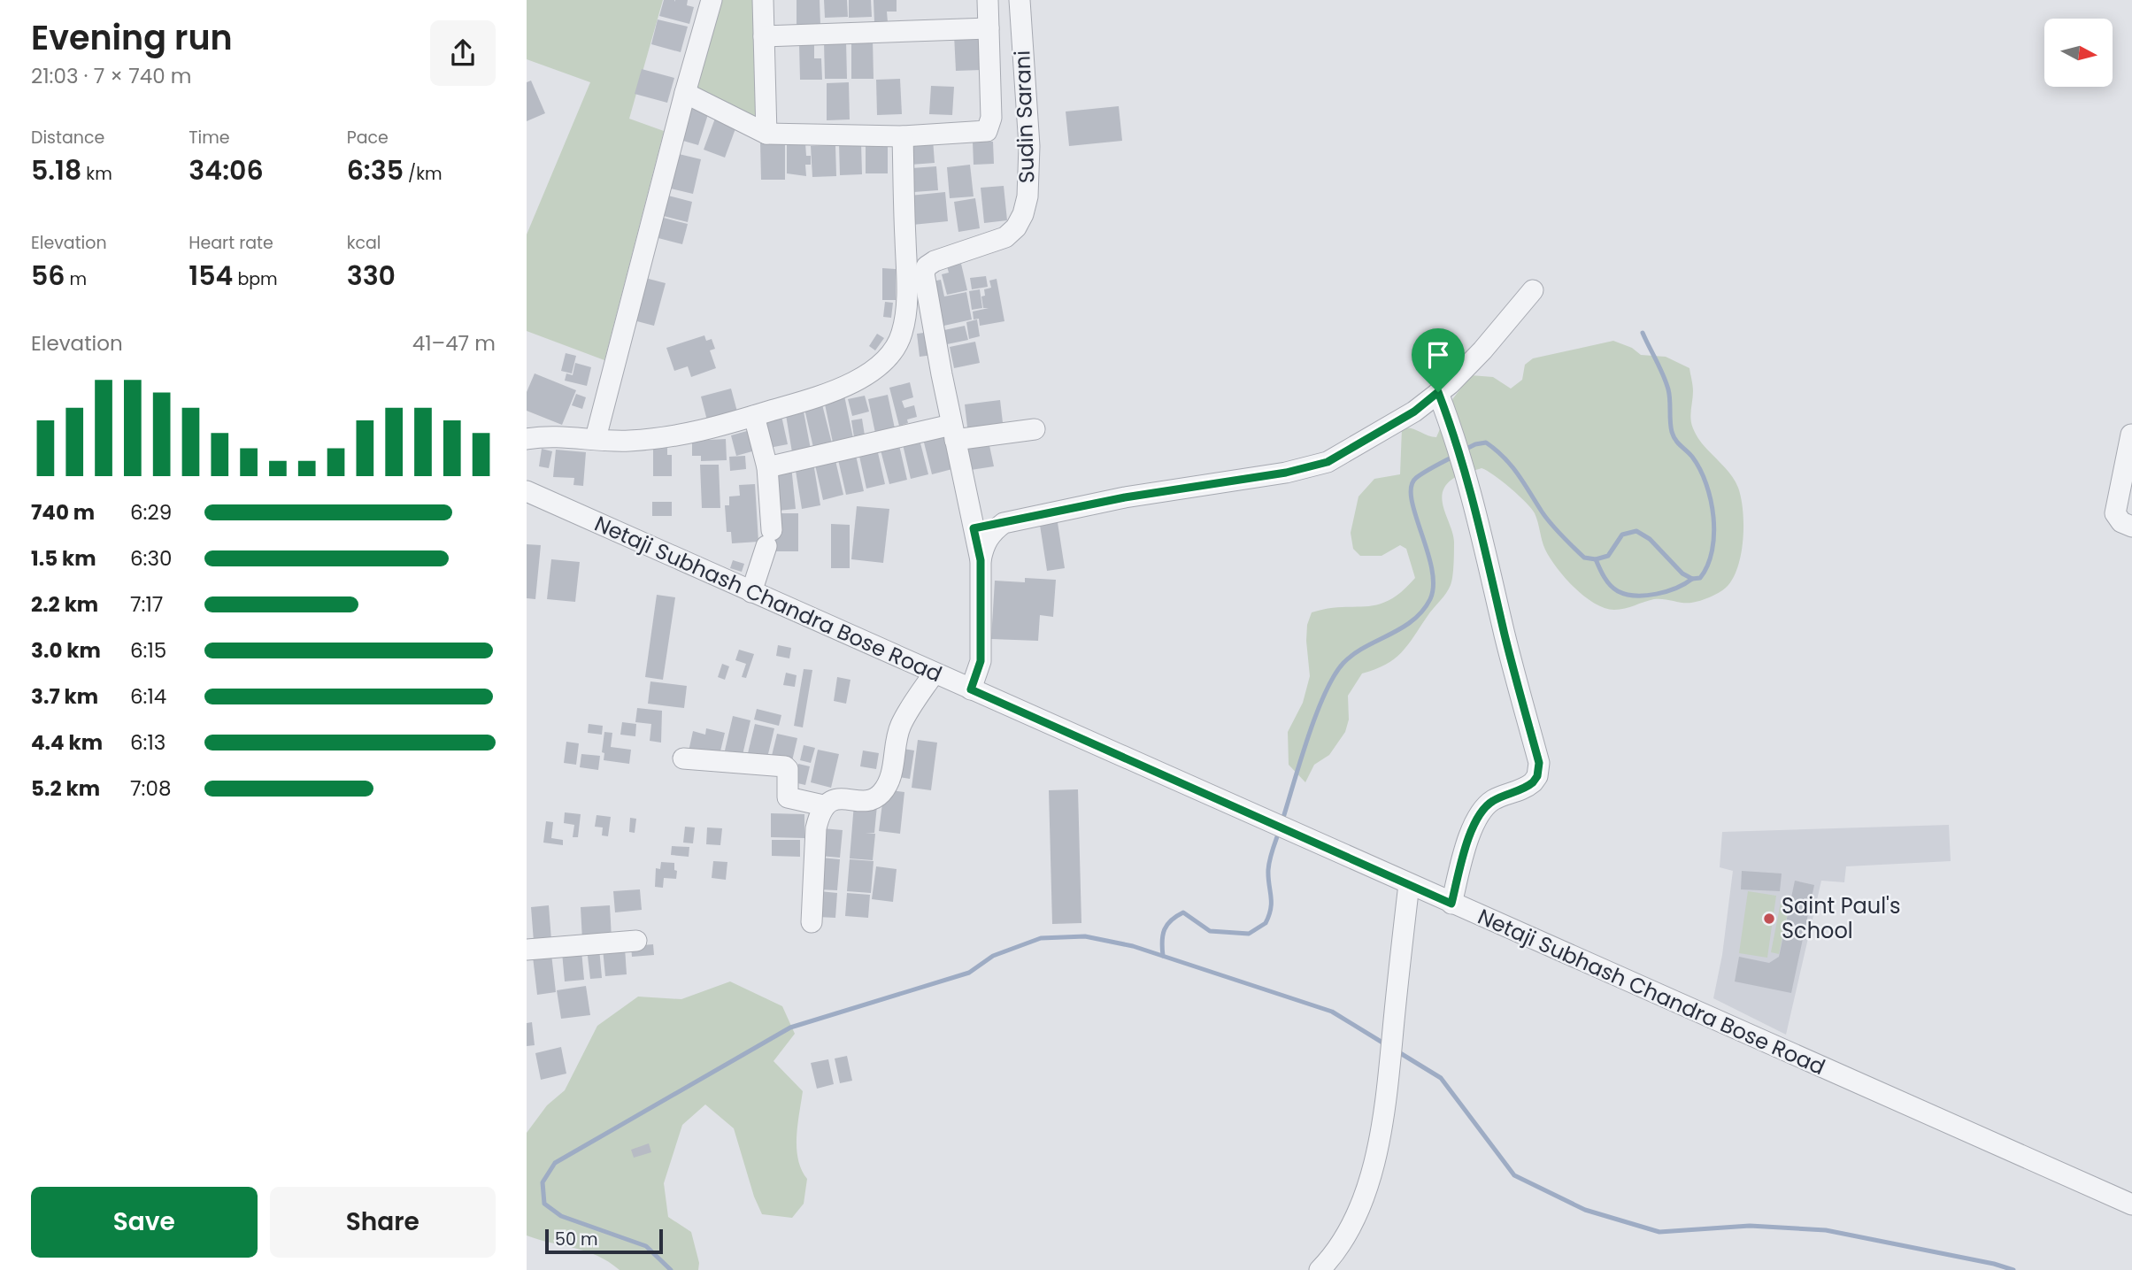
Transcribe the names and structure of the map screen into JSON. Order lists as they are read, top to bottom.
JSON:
{
  "streets": {
    "street": ["Sudin Sarani", "Netaji Subhash Chandra Bose Road"]
  },
  "places": ["Saint Paul's School"],
  "scale_bar": "50 m",
  "north": "right",
  "page": {
    "heading": ["Evening run", "21:03 · 7 × 740 m"],
    "stats": [
      ["Distance", "5.18 km"],
      ["Time", "34:06"],
      ["Pace", "6:35 /km"],
      ["Elevation", "56 m"],
      ["Heart rate", "154 bpm"],
      ["kcal", "330"]
    ],
    "chart": ["Elevation", "41–47 m"],
    "list": [
      {
        "name": "740 m",
        "note": "6:29"
      },
      {
        "name": "1.5 km",
        "note": "6:30"
      },
      {
        "name": "2.2 km",
        "note": "7:17"
      },
      {
        "name": "3.0 km",
        "note": "6:15"
      },
      {
        "name": "3.7 km",
        "note": "6:14"
      },
      {
        "name": "4.4 km",
        "note": "6:13"
      },
      {
        "name": "5.2 km",
        "note": "7:08"
      }
    ],
    "buttons": ["Save", "Share"],
    "scale": "50 m"
  }
}
